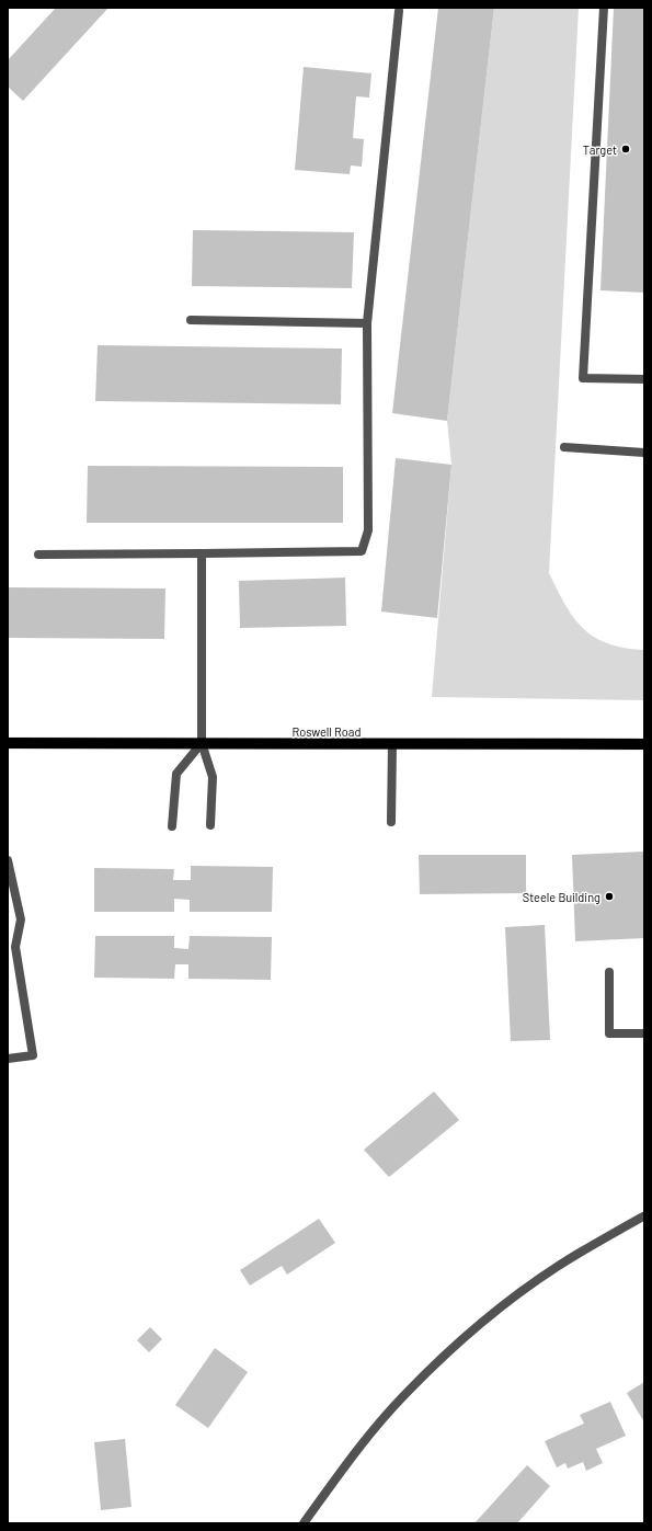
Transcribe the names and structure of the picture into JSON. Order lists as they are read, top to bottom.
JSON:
{
  "streets": {
    "main road": ["Roswell Road"]
  },
  "places": ["Target", "Steele Building"]
}
